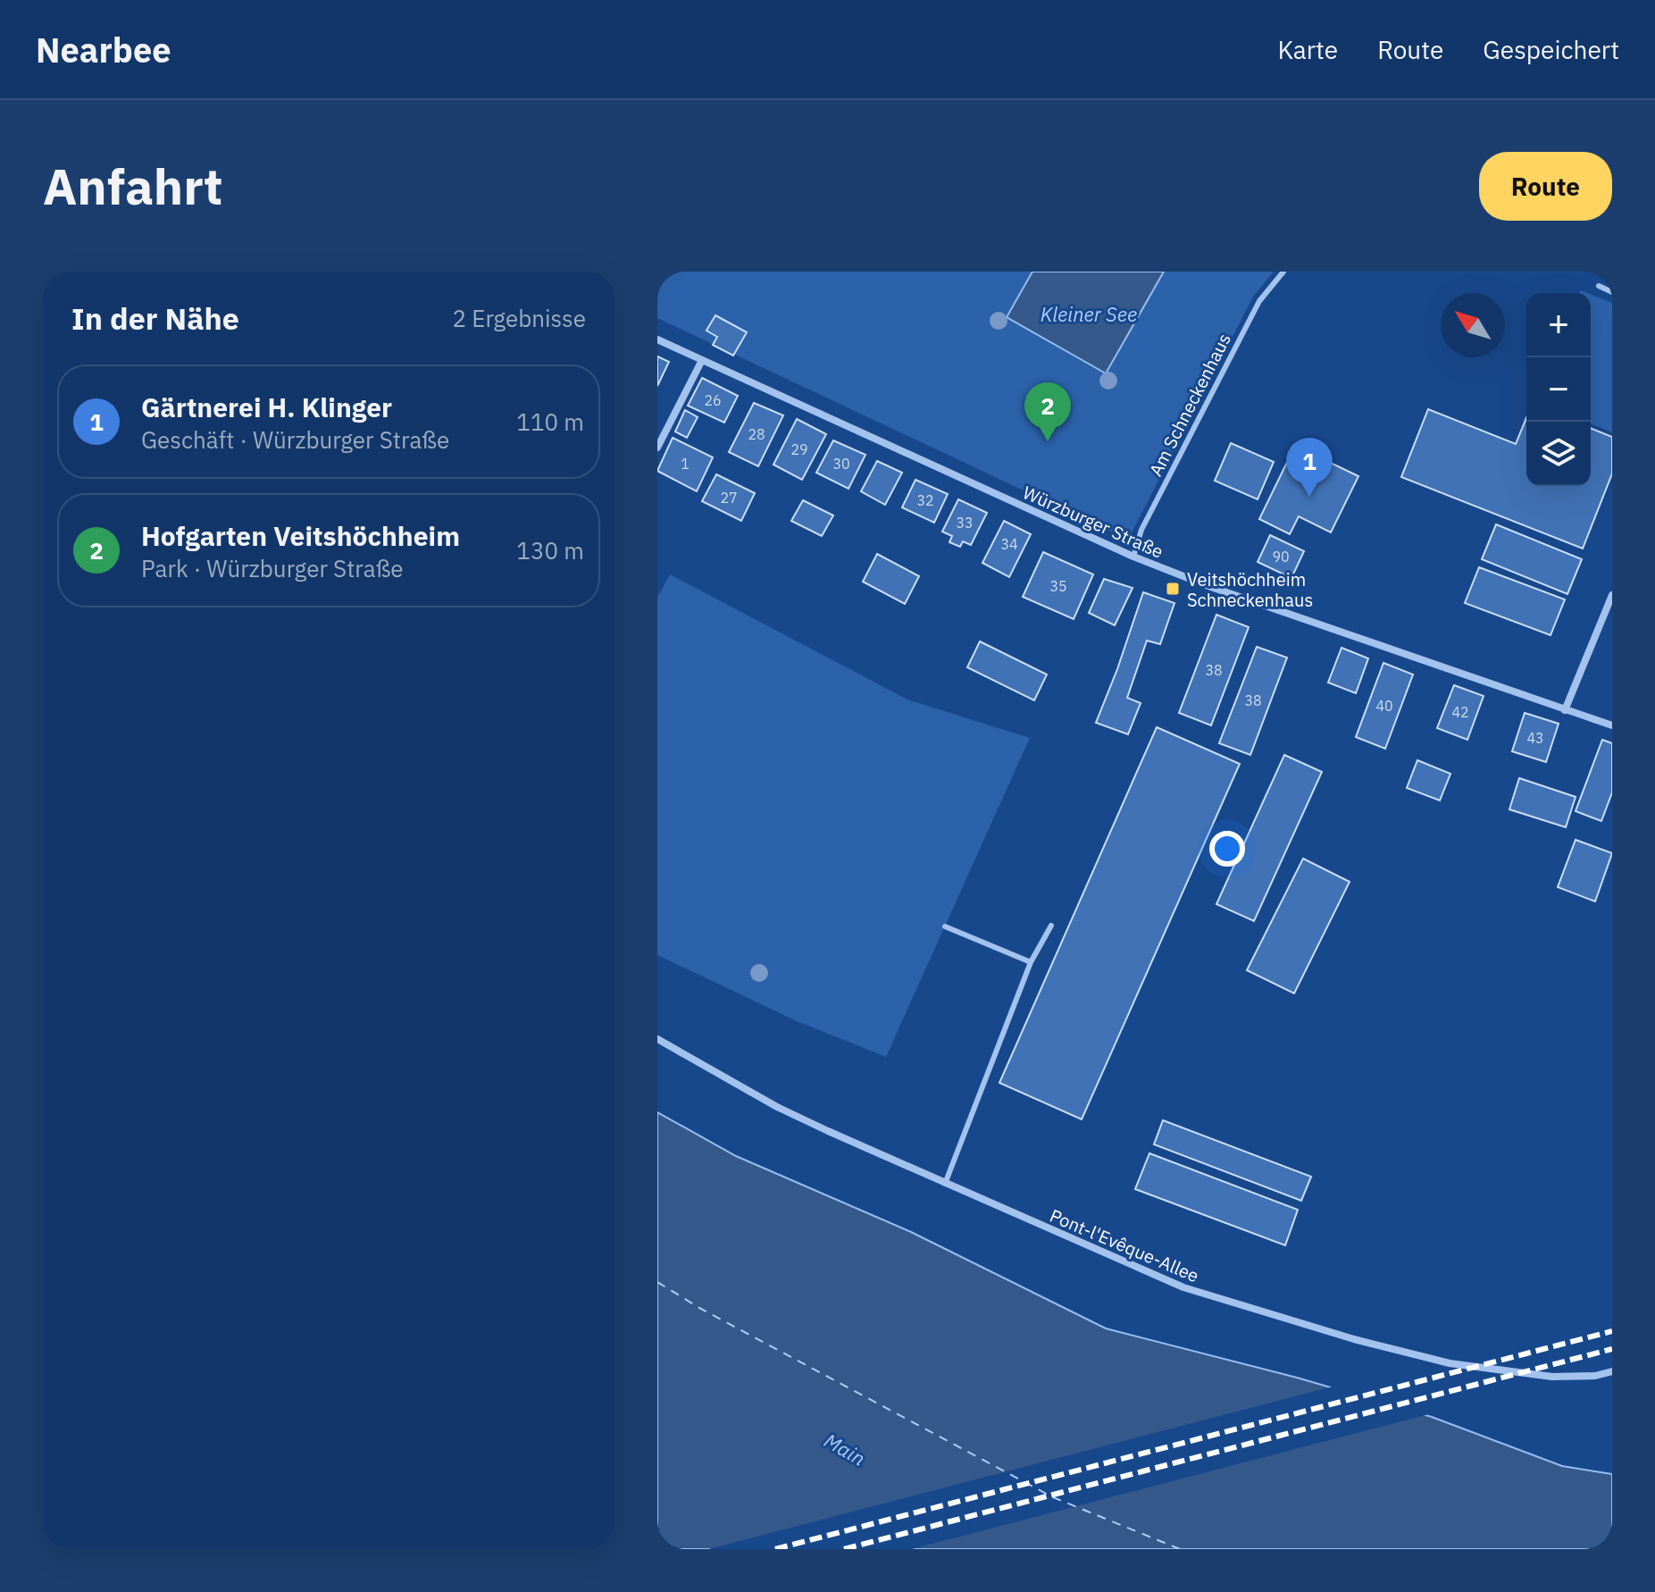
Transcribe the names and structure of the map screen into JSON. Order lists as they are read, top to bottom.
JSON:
{
  "streets": {
    "street": ["Würzburger Straße", "Pont-l'Evêque-Allee"],
    "lane": ["Am Schneckenhaus"]
  },
  "crossings": [
    ["Am Schneckenhaus", "Würzburger Straße"]
  ],
  "water": ["Kleiner See", "Main"],
  "places": {
    "transit": ["Veitshöchheim Schneckenhaus"]
  },
  "house_numbers": [
    "26",
    "28",
    "29",
    "1",
    "30",
    "27",
    "32",
    "33",
    "34",
    "90",
    "35",
    "38",
    "38",
    "40",
    "42",
    "43"
  ],
  "north": "top left",
  "page": {
    "header": "Nearbee",
    "nav": ["Karte", "Route", "Gespeichert"],
    "buttons": "Route",
    "title": "Anfahrt",
    "heading": ["In der Nähe", "2 Ergebnisse"],
    "map_buttons": ["+", "−"],
    "list": [
      {
        "mark": "1",
        "name": "Gärtnerei H. Klinger",
        "note": "Geschäft · Würzburger Straße",
        "value": "110 m"
      },
      {
        "mark": "2",
        "name": "Hofgarten Veitshöchheim",
        "note": "Park · Würzburger Straße",
        "value": "130 m"
      }
    ],
    "pins": ["2", "1"]
  }
}
